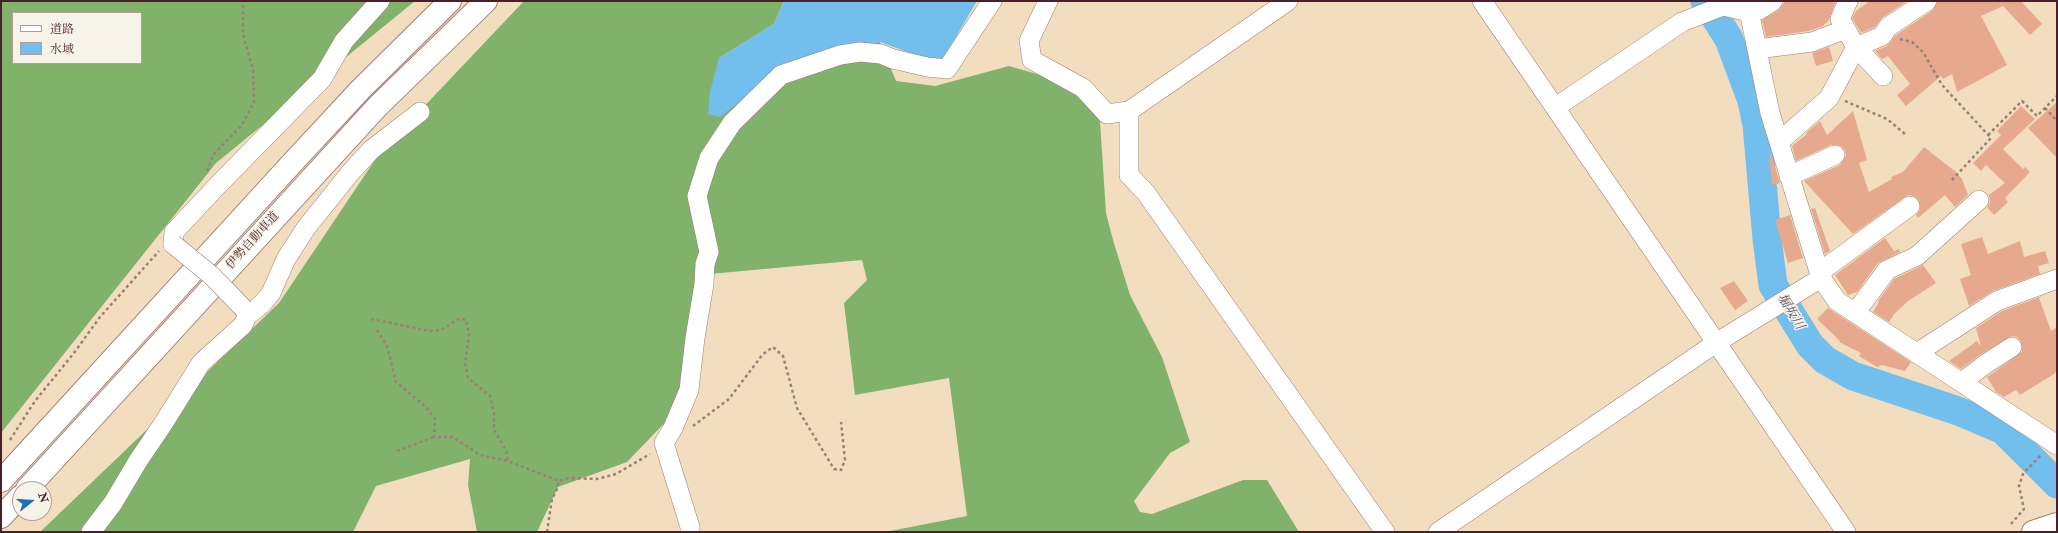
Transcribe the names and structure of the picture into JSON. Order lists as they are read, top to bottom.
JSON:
{
  "streets": {
    "highway": ["伊勢自動車道"]
  },
  "water": ["堀坂川"],
  "legend": ["道路", "水域"],
  "north": "right"
}
